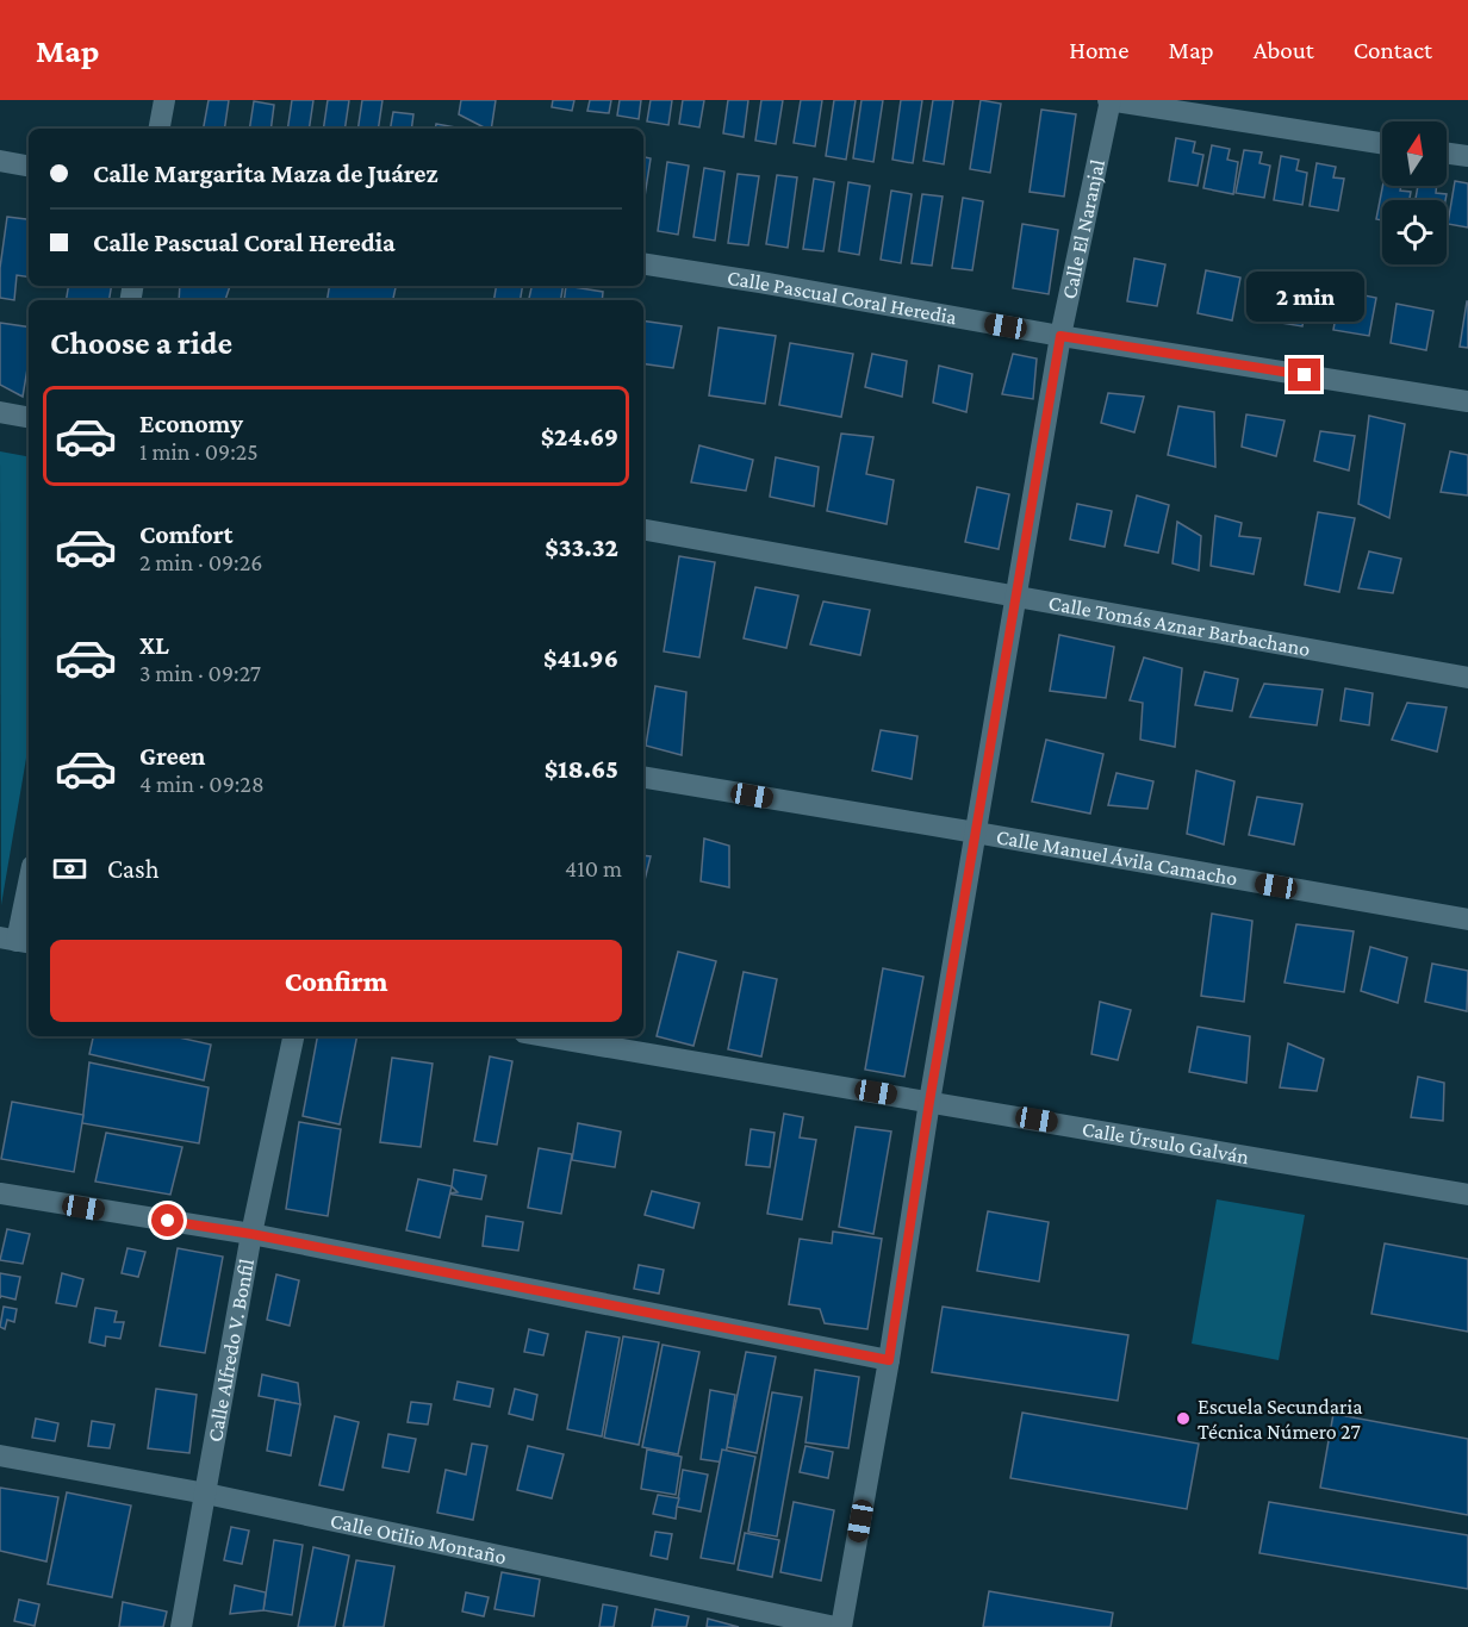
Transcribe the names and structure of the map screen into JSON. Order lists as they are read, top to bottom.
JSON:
{
  "streets": {
    "street": [
      "Calle El Naranjal",
      "Calle Pascual Coral Heredia",
      "Calle Tomás Aznar Barbachano",
      "Calle Manuel Ávila Camacho",
      "Calle Úrsulo Galván",
      "Calle Alfredo V. Bonfil",
      "Calle Otilio Montaño"
    ]
  },
  "crossings": [
    ["Calle El Naranjal", "Calle Pascual Coral Heredia"],
    ["Calle El Naranjal", "Calle Tomás Aznar Barbachano"],
    ["Calle El Naranjal", "Calle Manuel Ávila Camacho"],
    ["Calle El Naranjal", "Calle Úrsulo Galván"],
    ["Calle Alfredo V. Bonfil", "Calle Otilio Montaño"]
  ],
  "places": ["Escuela Secundaria Técnica Número 27"],
  "north": "top",
  "page": {
    "header": "Map",
    "nav": [
      "Home",
      "Map",
      "About",
      "Contact"
    ],
    "banner": ["Calle Margarita Maza de Juárez", "Calle Pascual Coral Heredia"],
    "bubble": "2 min",
    "heading": "Choose a ride",
    "list": [
      {
        "name": "Economy",
        "note": "1 min · 09:25",
        "value": "$24.69"
      },
      {
        "name": "Comfort",
        "note": "2 min · 09:26",
        "value": "$33.32"
      },
      {
        "name": "XL",
        "note": "3 min · 09:27",
        "value": "$41.96"
      },
      {
        "name": "Green",
        "note": "4 min · 09:28",
        "value": "$18.65"
      }
    ],
    "pay": ["Cash", "410 m"],
    "buttons": "Confirm"
  }
}
